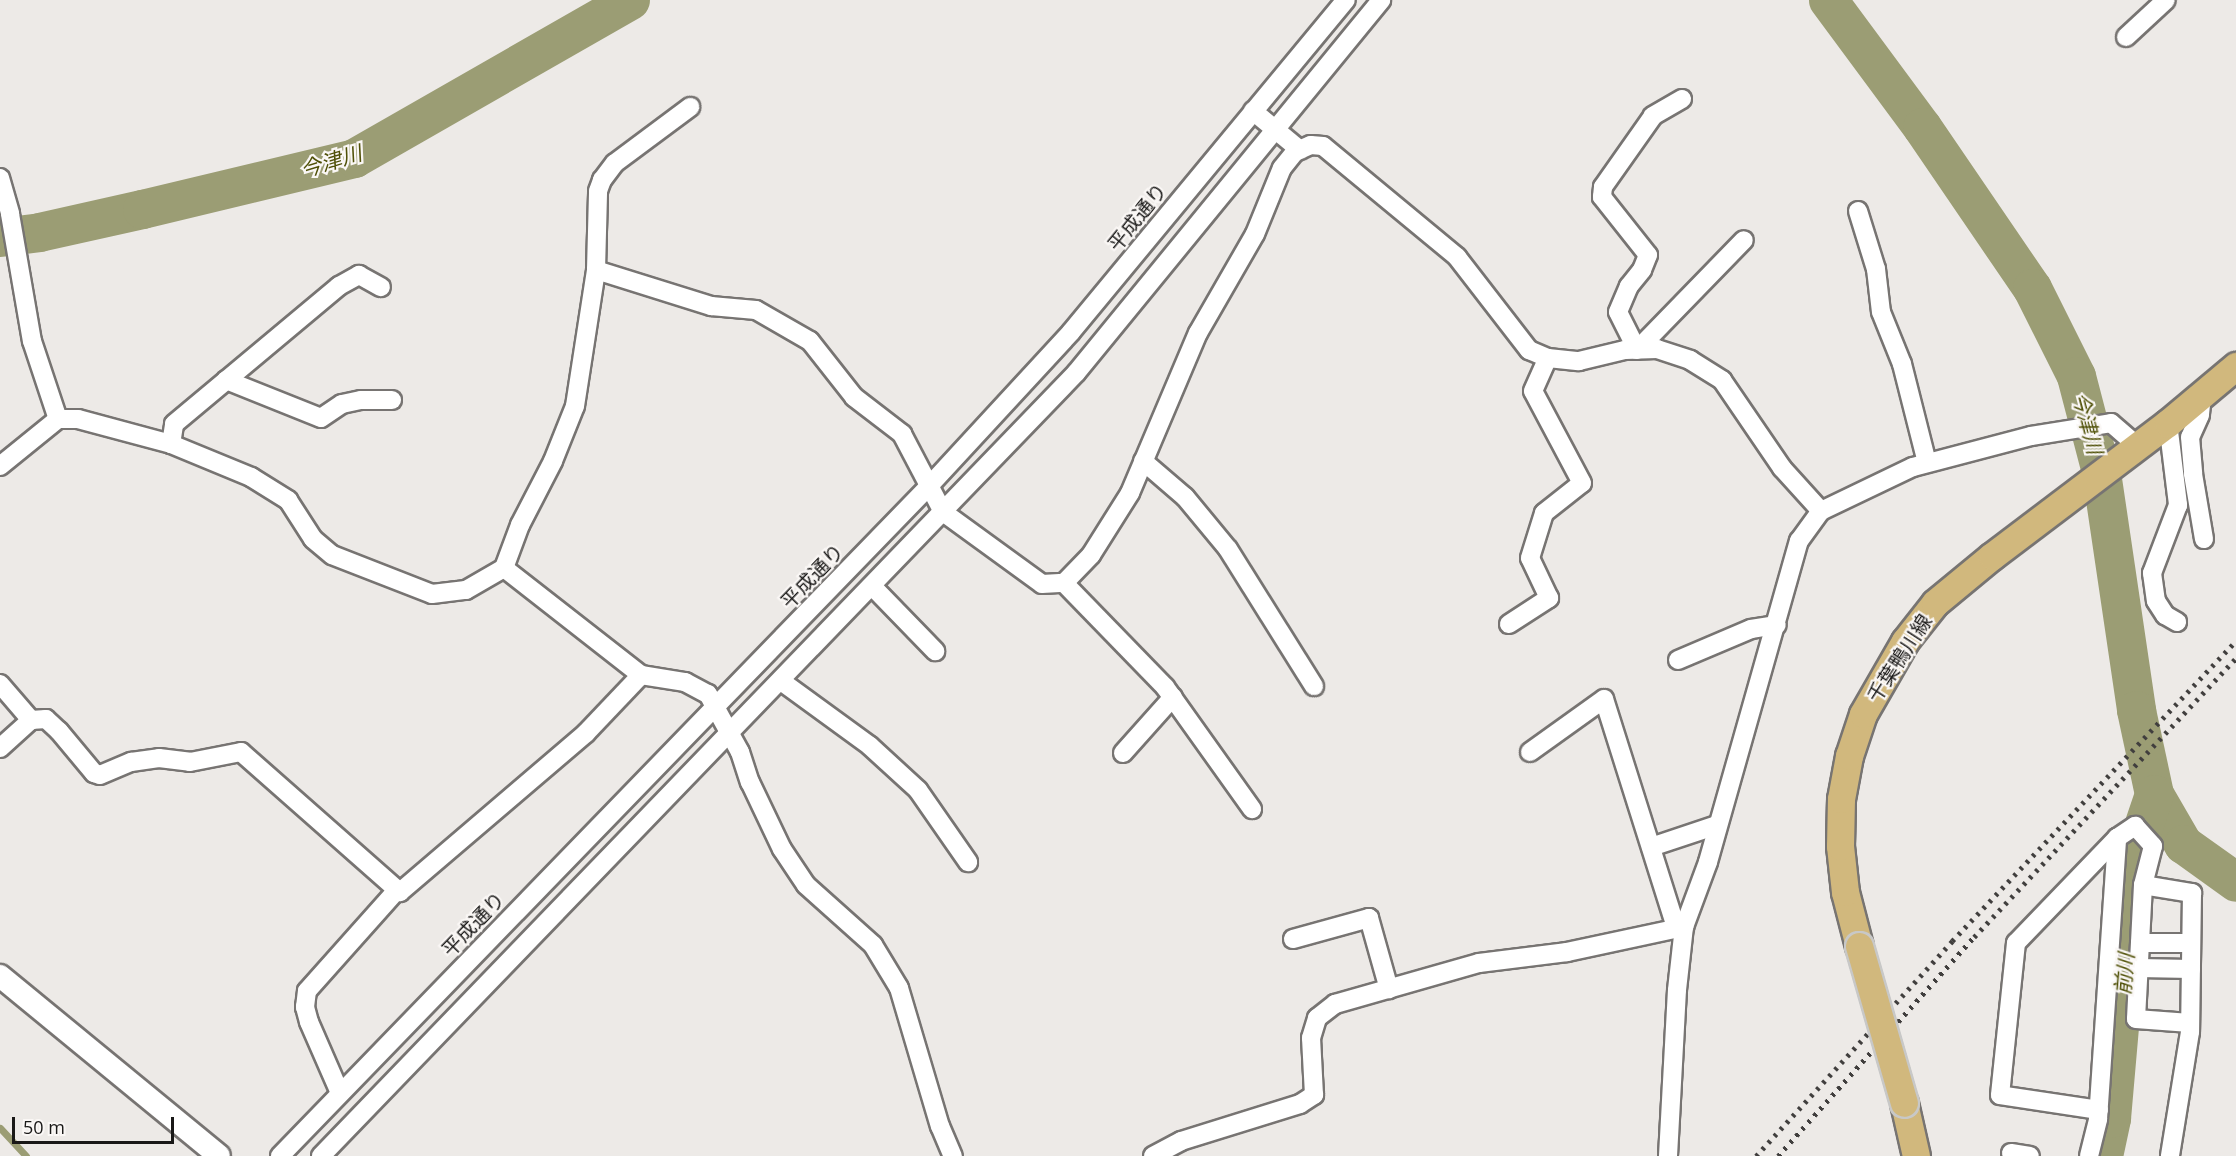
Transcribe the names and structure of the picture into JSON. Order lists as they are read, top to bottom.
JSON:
{
  "streets": {
    "main road": ["千葉鴨川線"],
    "street": ["平成通り"]
  },
  "water": ["今津川", "前川"],
  "scale_bar": "50 m"
}
